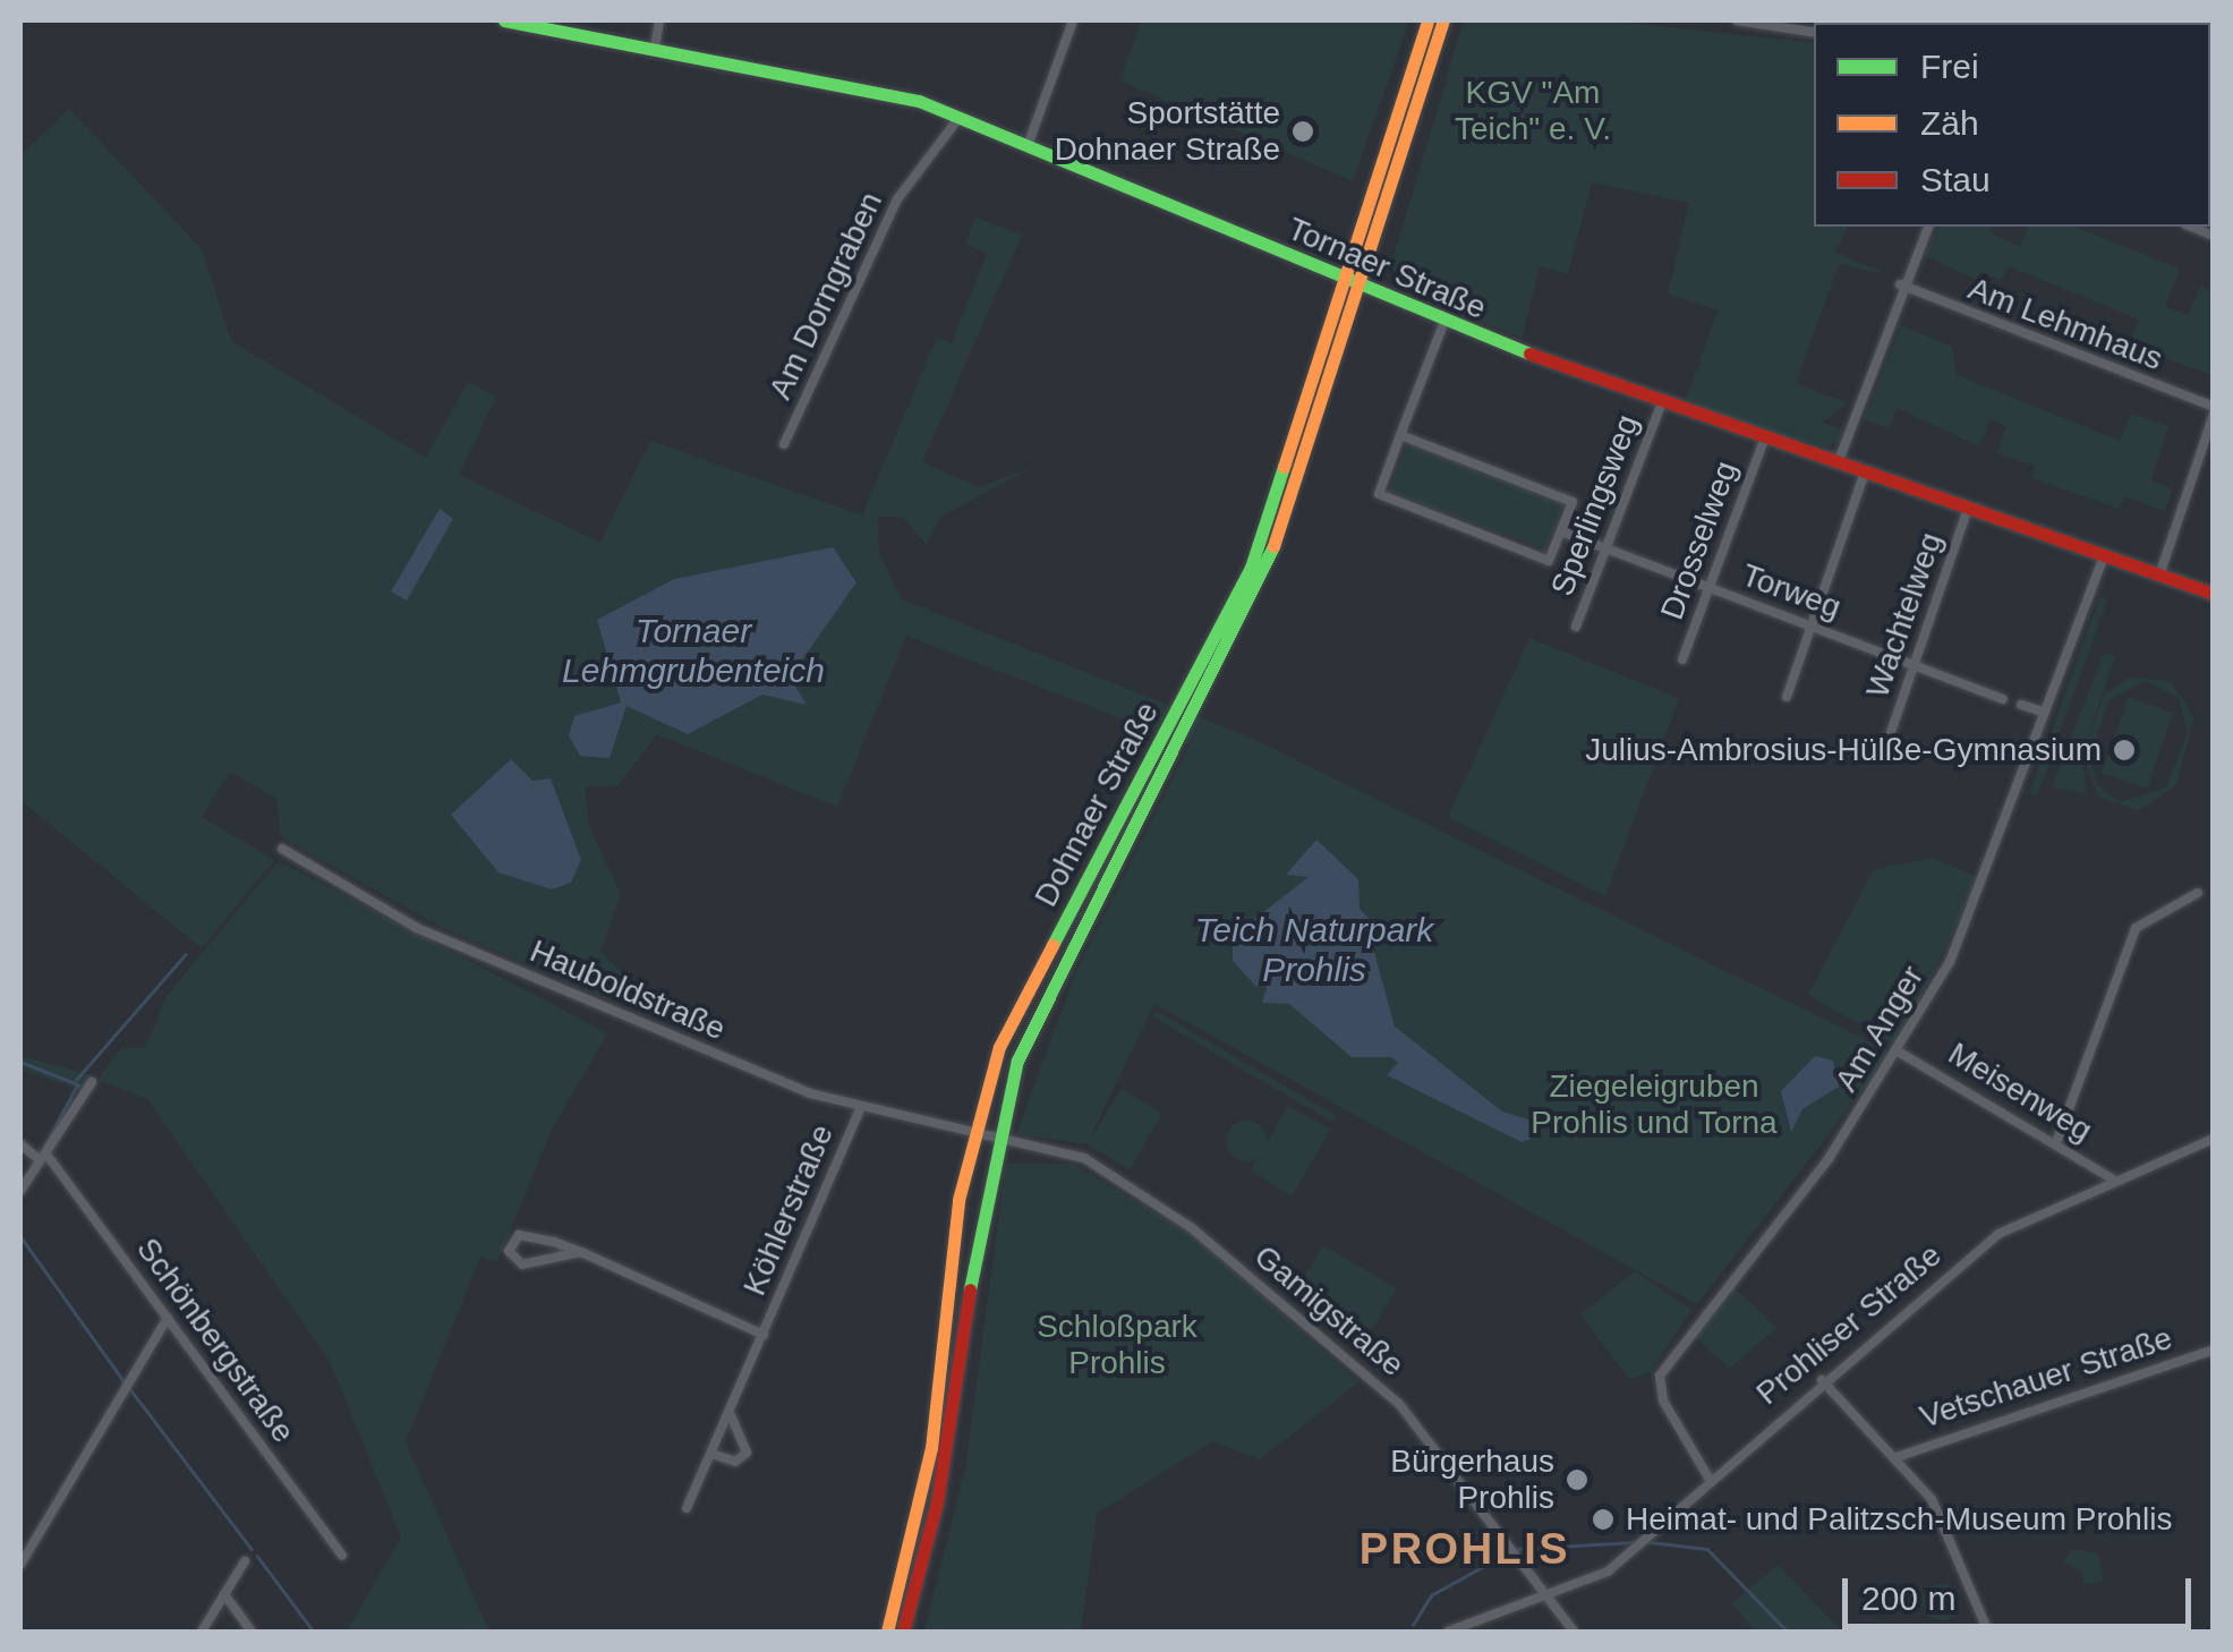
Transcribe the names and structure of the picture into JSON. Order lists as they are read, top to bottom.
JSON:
{
  "streets": {
    "main road": ["Tornaer Straße", "Dohnaer Straße"],
    "street": [
      "Am Dorngraben",
      "Am Lehmhaus",
      "Sperlingsweg",
      "Drosselweg",
      "Torweg",
      "Wachtelweg",
      "Hauboldstraße",
      "Am Anger",
      "Meisenweg",
      "Köhlerstraße",
      "Gamigstraße",
      "Prohliser Straße",
      "Schönbergstraße",
      "Vetschauer Straße"
    ]
  },
  "crossings": [
    ["Tornaer Straße", "Am Dorngraben"],
    ["Tornaer Straße", "Sperlingsweg"],
    ["Tornaer Straße", "Drosselweg"],
    ["Tornaer Straße", "Wachtelweg"],
    ["Tornaer Straße", "Dohnaer Straße"],
    ["Tornaer Straße", "Am Anger"],
    ["Sperlingsweg", "Torweg"],
    ["Drosselweg", "Torweg"],
    ["Torweg", "Wachtelweg"],
    ["Dohnaer Straße", "Hauboldstraße"],
    ["Dohnaer Straße", "Gamigstraße"],
    ["Hauboldstraße", "Köhlerstraße"],
    ["Hauboldstraße", "Gamigstraße"],
    ["Am Anger", "Meisenweg"],
    ["Am Anger", "Prohliser Straße"],
    ["Meisenweg", "Prohliser Straße"],
    ["Gamigstraße", "Prohliser Straße"]
  ],
  "districts": ["PROHLIS"],
  "water": ["Tornaer Lehmgrubenteich", "Teich Naturpark Prohlis"],
  "parks": ["KGV \"Am Teich\" e. V.", "Ziegeleigruben Prohlis und Torna", "Schloßpark Prohlis"],
  "places": [
    "Sportstätte Dohnaer Straße",
    "Julius-Ambrosius-Hülße-Gymnasium",
    "Bürgerhaus Prohlis",
    "Heimat- und Palitzsch-Museum Prohlis"
  ],
  "legend": ["Frei", "Zäh", "Stau"],
  "scale_bar": "200 m"
}
